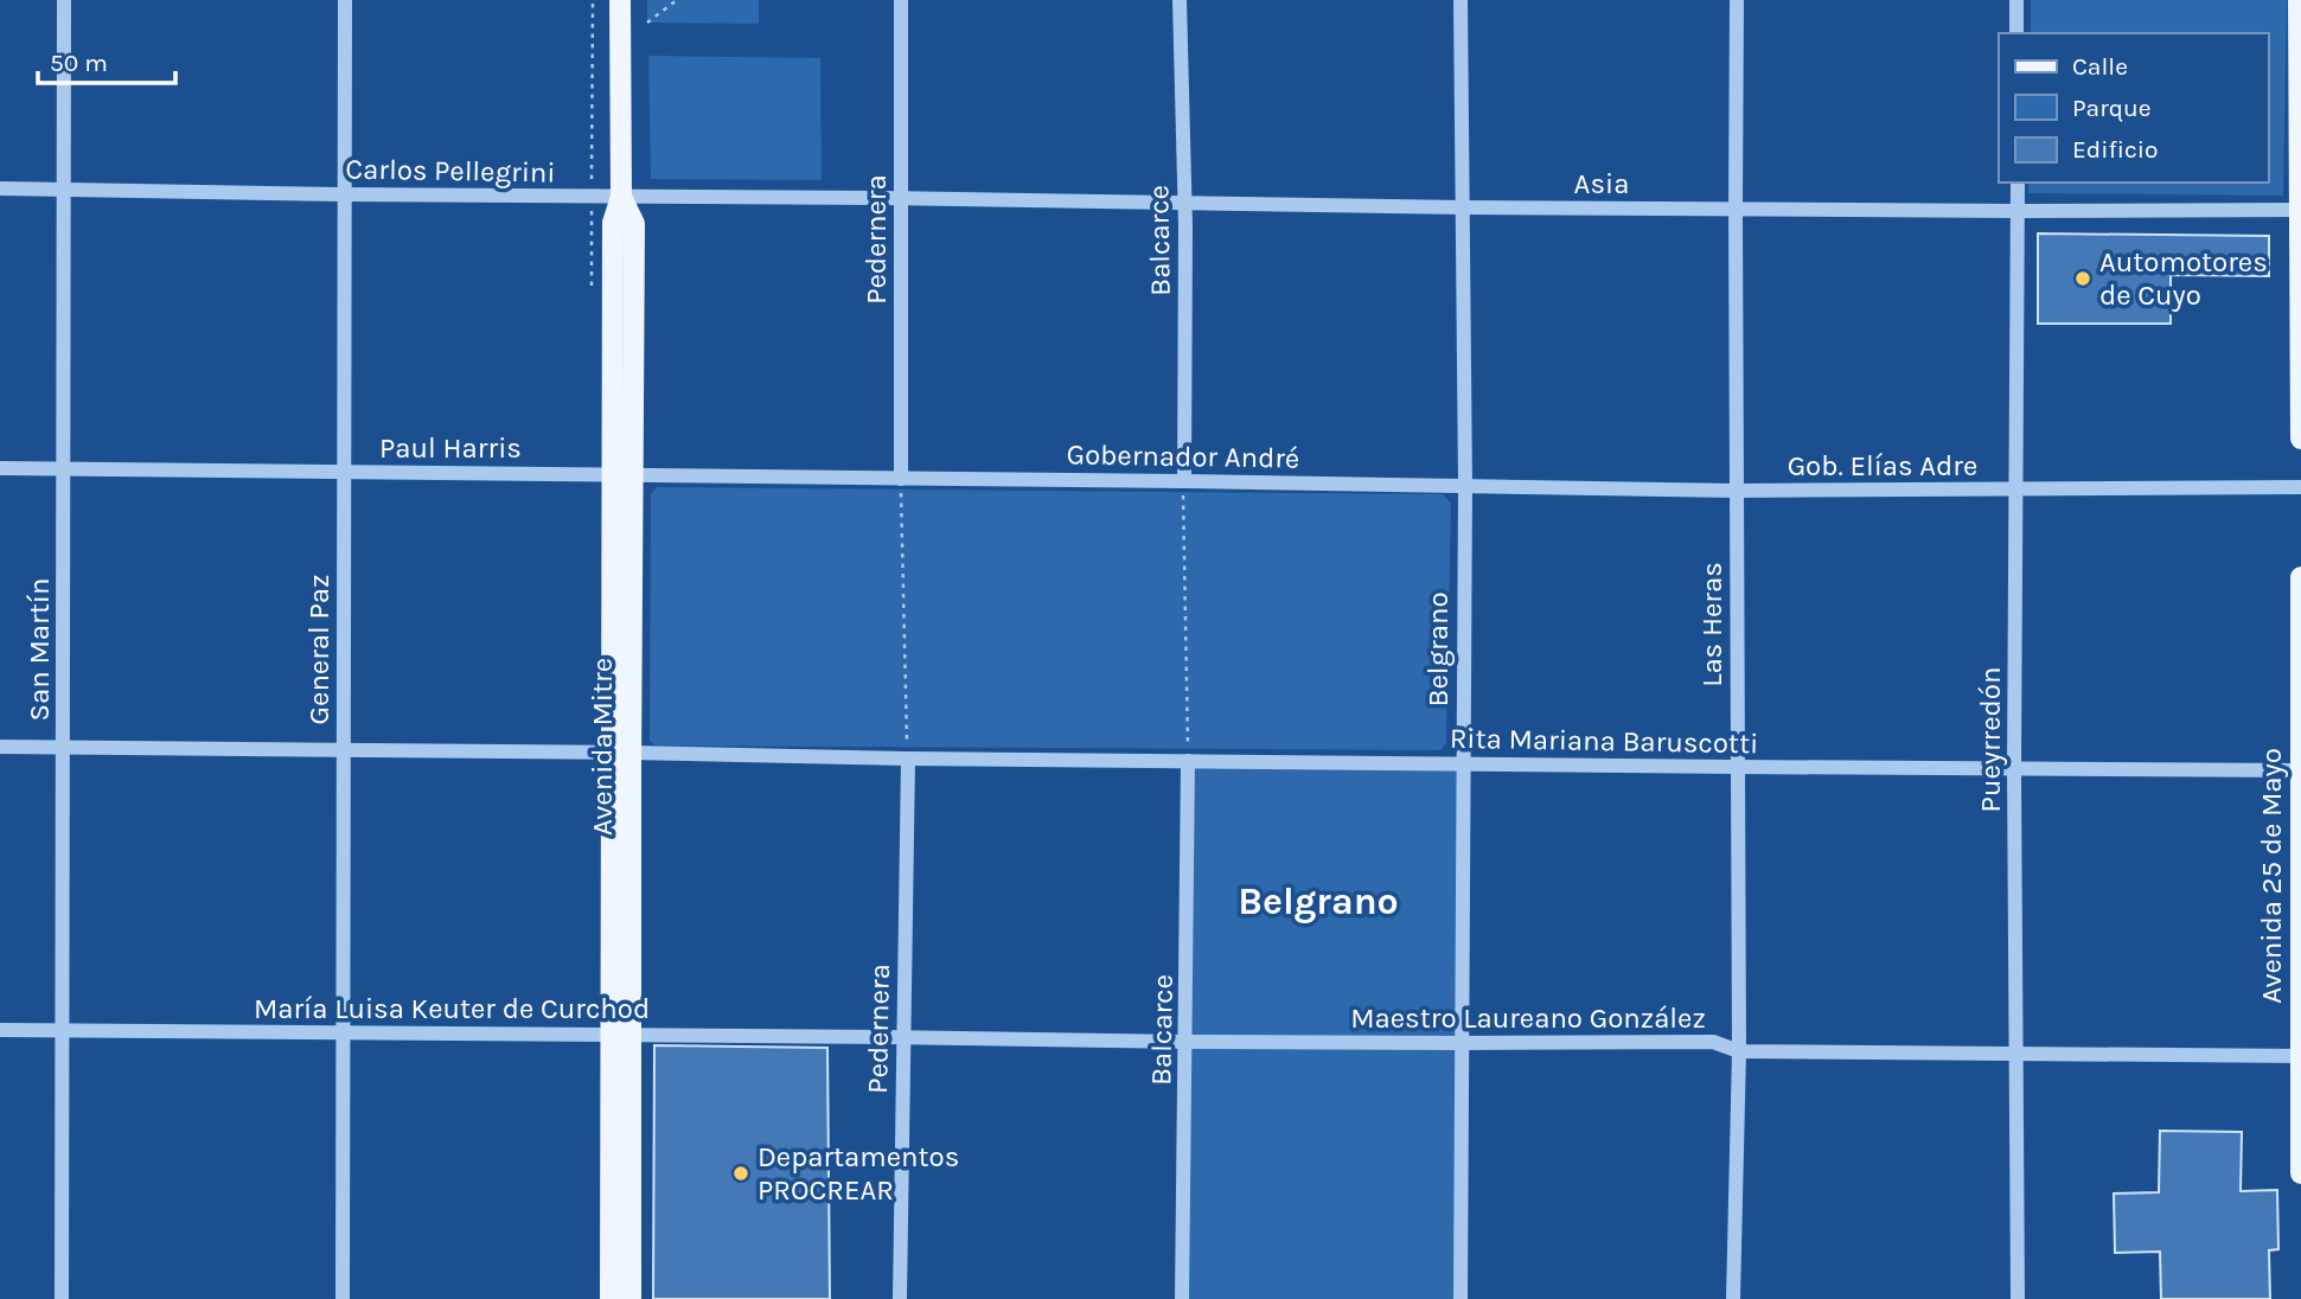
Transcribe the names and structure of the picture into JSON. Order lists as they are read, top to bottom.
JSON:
{
  "streets": {
    "main road": ["Avenida Mitre", "Avenida 25 de Mayo"],
    "street": [
      "Carlos Pellegrini",
      "Asia",
      "Pedernera",
      "Balcarce",
      "Paul Harris",
      "Gobernador André",
      "Gob. Elías Adre",
      "Las Heras",
      "San Martín",
      "General Paz",
      "Belgrano",
      "Pueyrredón",
      "Rita Mariana Baruscotti",
      "María Luisa Keuter de Curchod",
      "Maestro Laureano González"
    ]
  },
  "crossings": [
    ["Carlos Pellegrini", "Asia"],
    ["Carlos Pellegrini", "Pedernera"],
    ["Carlos Pellegrini", "San Martín"],
    ["Carlos Pellegrini", "General Paz"],
    ["Carlos Pellegrini", "Avenida Mitre"],
    ["Asia", "Pedernera"],
    ["Asia", "Balcarce"],
    ["Asia", "Las Heras"],
    ["Asia", "Belgrano"],
    ["Asia", "Pueyrredón"],
    ["Pedernera", "Paul Harris"],
    ["Pedernera", "Gobernador André"],
    ["Pedernera", "Rita Mariana Baruscotti"],
    ["Pedernera", "María Luisa Keuter de Curchod"],
    ["Pedernera", "Maestro Laureano González"],
    ["Balcarce", "Gobernador André"],
    ["Balcarce", "Rita Mariana Baruscotti"],
    ["Balcarce", "Maestro Laureano González"],
    ["Paul Harris", "Gobernador André"],
    ["Paul Harris", "San Martín"],
    ["Paul Harris", "General Paz"],
    ["Paul Harris", "Avenida Mitre"],
    ["Gobernador André", "Gob. Elías Adre"],
    ["Gobernador André", "Belgrano"],
    ["Gob. Elías Adre", "Las Heras"],
    ["Gob. Elías Adre", "Belgrano"],
    ["Gob. Elías Adre", "Pueyrredón"],
    ["Las Heras", "Rita Mariana Baruscotti"],
    ["Las Heras", "Maestro Laureano González"],
    ["San Martín", "Rita Mariana Baruscotti"],
    ["San Martín", "María Luisa Keuter de Curchod"],
    ["General Paz", "Rita Mariana Baruscotti"],
    ["General Paz", "María Luisa Keuter de Curchod"],
    ["Belgrano", "Rita Mariana Baruscotti"],
    ["Belgrano", "Maestro Laureano González"],
    ["Pueyrredón", "Rita Mariana Baruscotti"],
    ["Pueyrredón", "Maestro Laureano González"],
    ["Rita Mariana Baruscotti", "Avenida Mitre"],
    ["Rita Mariana Baruscotti", "Avenida 25 de Mayo"],
    ["Avenida Mitre", "María Luisa Keuter de Curchod"],
    ["Avenida 25 de Mayo", "Maestro Laureano González"],
    ["María Luisa Keuter de Curchod", "Maestro Laureano González"]
  ],
  "districts": ["Belgrano"],
  "places": ["Automotores de Cuyo", "Departamentos PROCREAR"],
  "legend": ["Calle", "Parque", "Edificio"],
  "scale_bar": "50 m"
}
